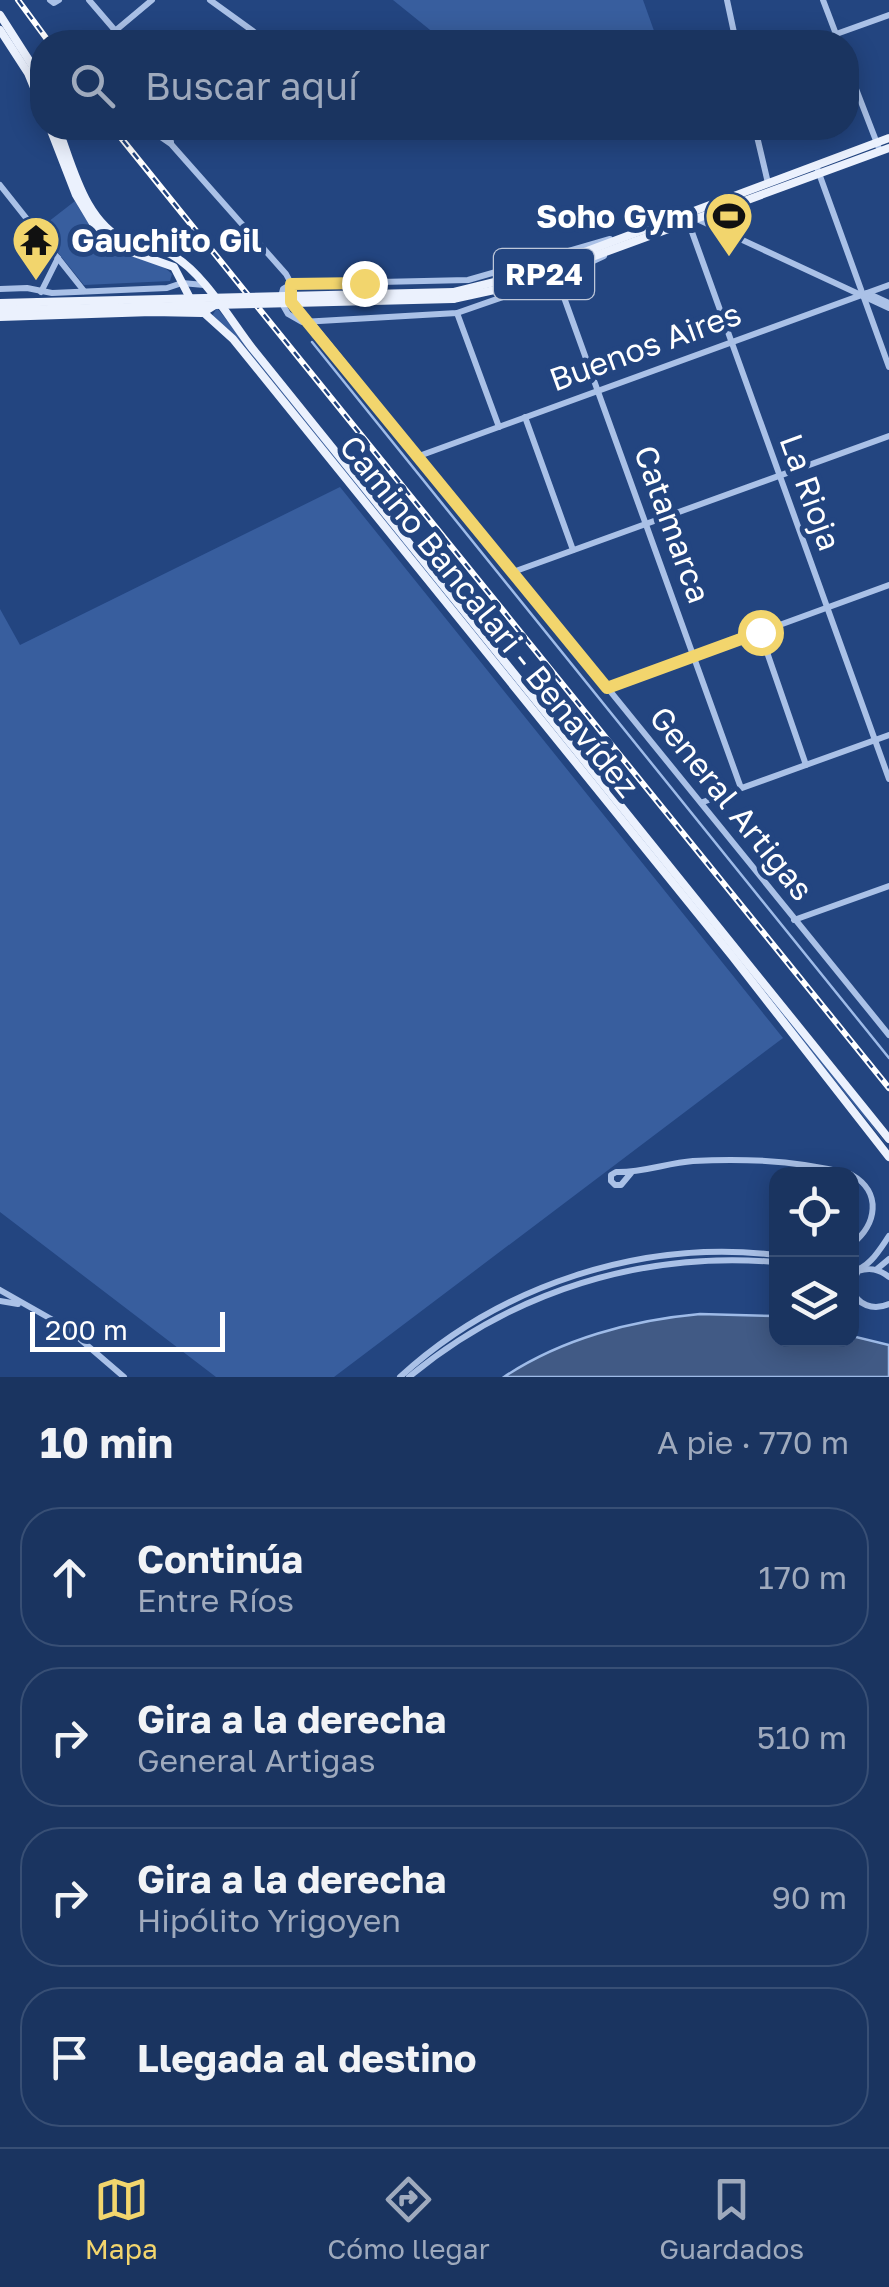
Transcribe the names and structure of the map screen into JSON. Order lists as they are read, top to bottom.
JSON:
{
  "streets": {
    "main road": ["RP24", "Camino Bancalari - Benavídez"],
    "street": [
      "Buenos Aires",
      "La Rioja",
      "Catamarca",
      "General Artigas"
    ]
  },
  "crossings": [
    ["RP24", "La Rioja"],
    ["Buenos Aires", "La Rioja"],
    ["Buenos Aires", "Catamarca"],
    ["Buenos Aires", "General Artigas"]
  ],
  "places": {
    "sports": ["Soho Gym"],
    "temple": ["Gauchito Gil"]
  },
  "scale_bar": "200 m",
  "page": {
    "search": "Buscar aquí",
    "scale": "200 m",
    "heading": ["10 min", "A pie · 770 m"],
    "list": [
      ["Continúa", "Entre Ríos", "170 m"],
      ["Gira a la derecha", "General Artigas", "510 m"],
      ["Gira a la derecha", "Hipólito Yrigoyen", "90 m"],
      "Llegada al destino"
    ],
    "nav": ["Mapa", "Cómo llegar", "Guardados"]
  }
}
